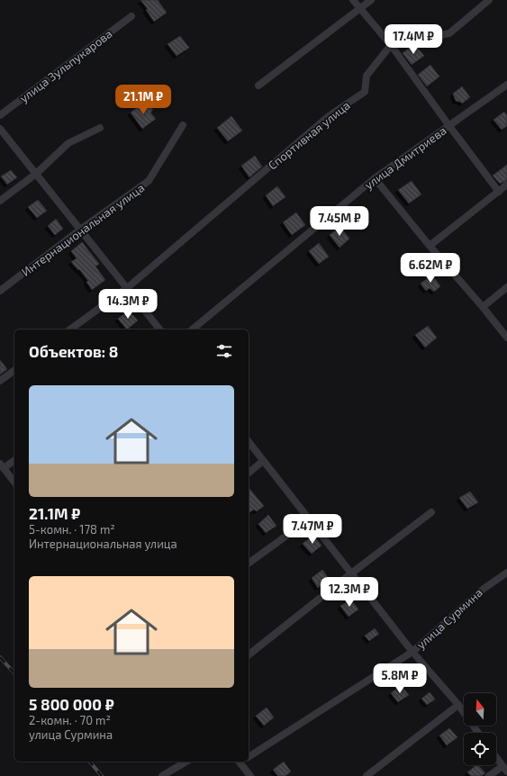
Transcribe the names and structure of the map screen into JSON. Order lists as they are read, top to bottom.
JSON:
{
  "streets": {
    "street": [
      "улица Зульпукарова",
      "Спортивная улица",
      "улица Дмитриева",
      "Интернациональная улица",
      "улица Сурмина"
    ]
  },
  "north": "top",
  "page": {
    "price": [
      "17.4M ₽",
      "21.1M ₽",
      "7.45M ₽",
      "6.62M ₽",
      "14.3M ₽",
      "7.47M ₽",
      "12.3M ₽",
      "5.8M ₽"
    ],
    "heading": "Объектов: 8",
    "list": [
      {
        "name": "21.1M ₽",
        "note": "5-комн. · 178 m² · Интернациональная улица"
      },
      {
        "name": "5 800 000 ₽",
        "note": "2-комн. · 70 m² · улица Сурмина"
      }
    ]
  }
}
